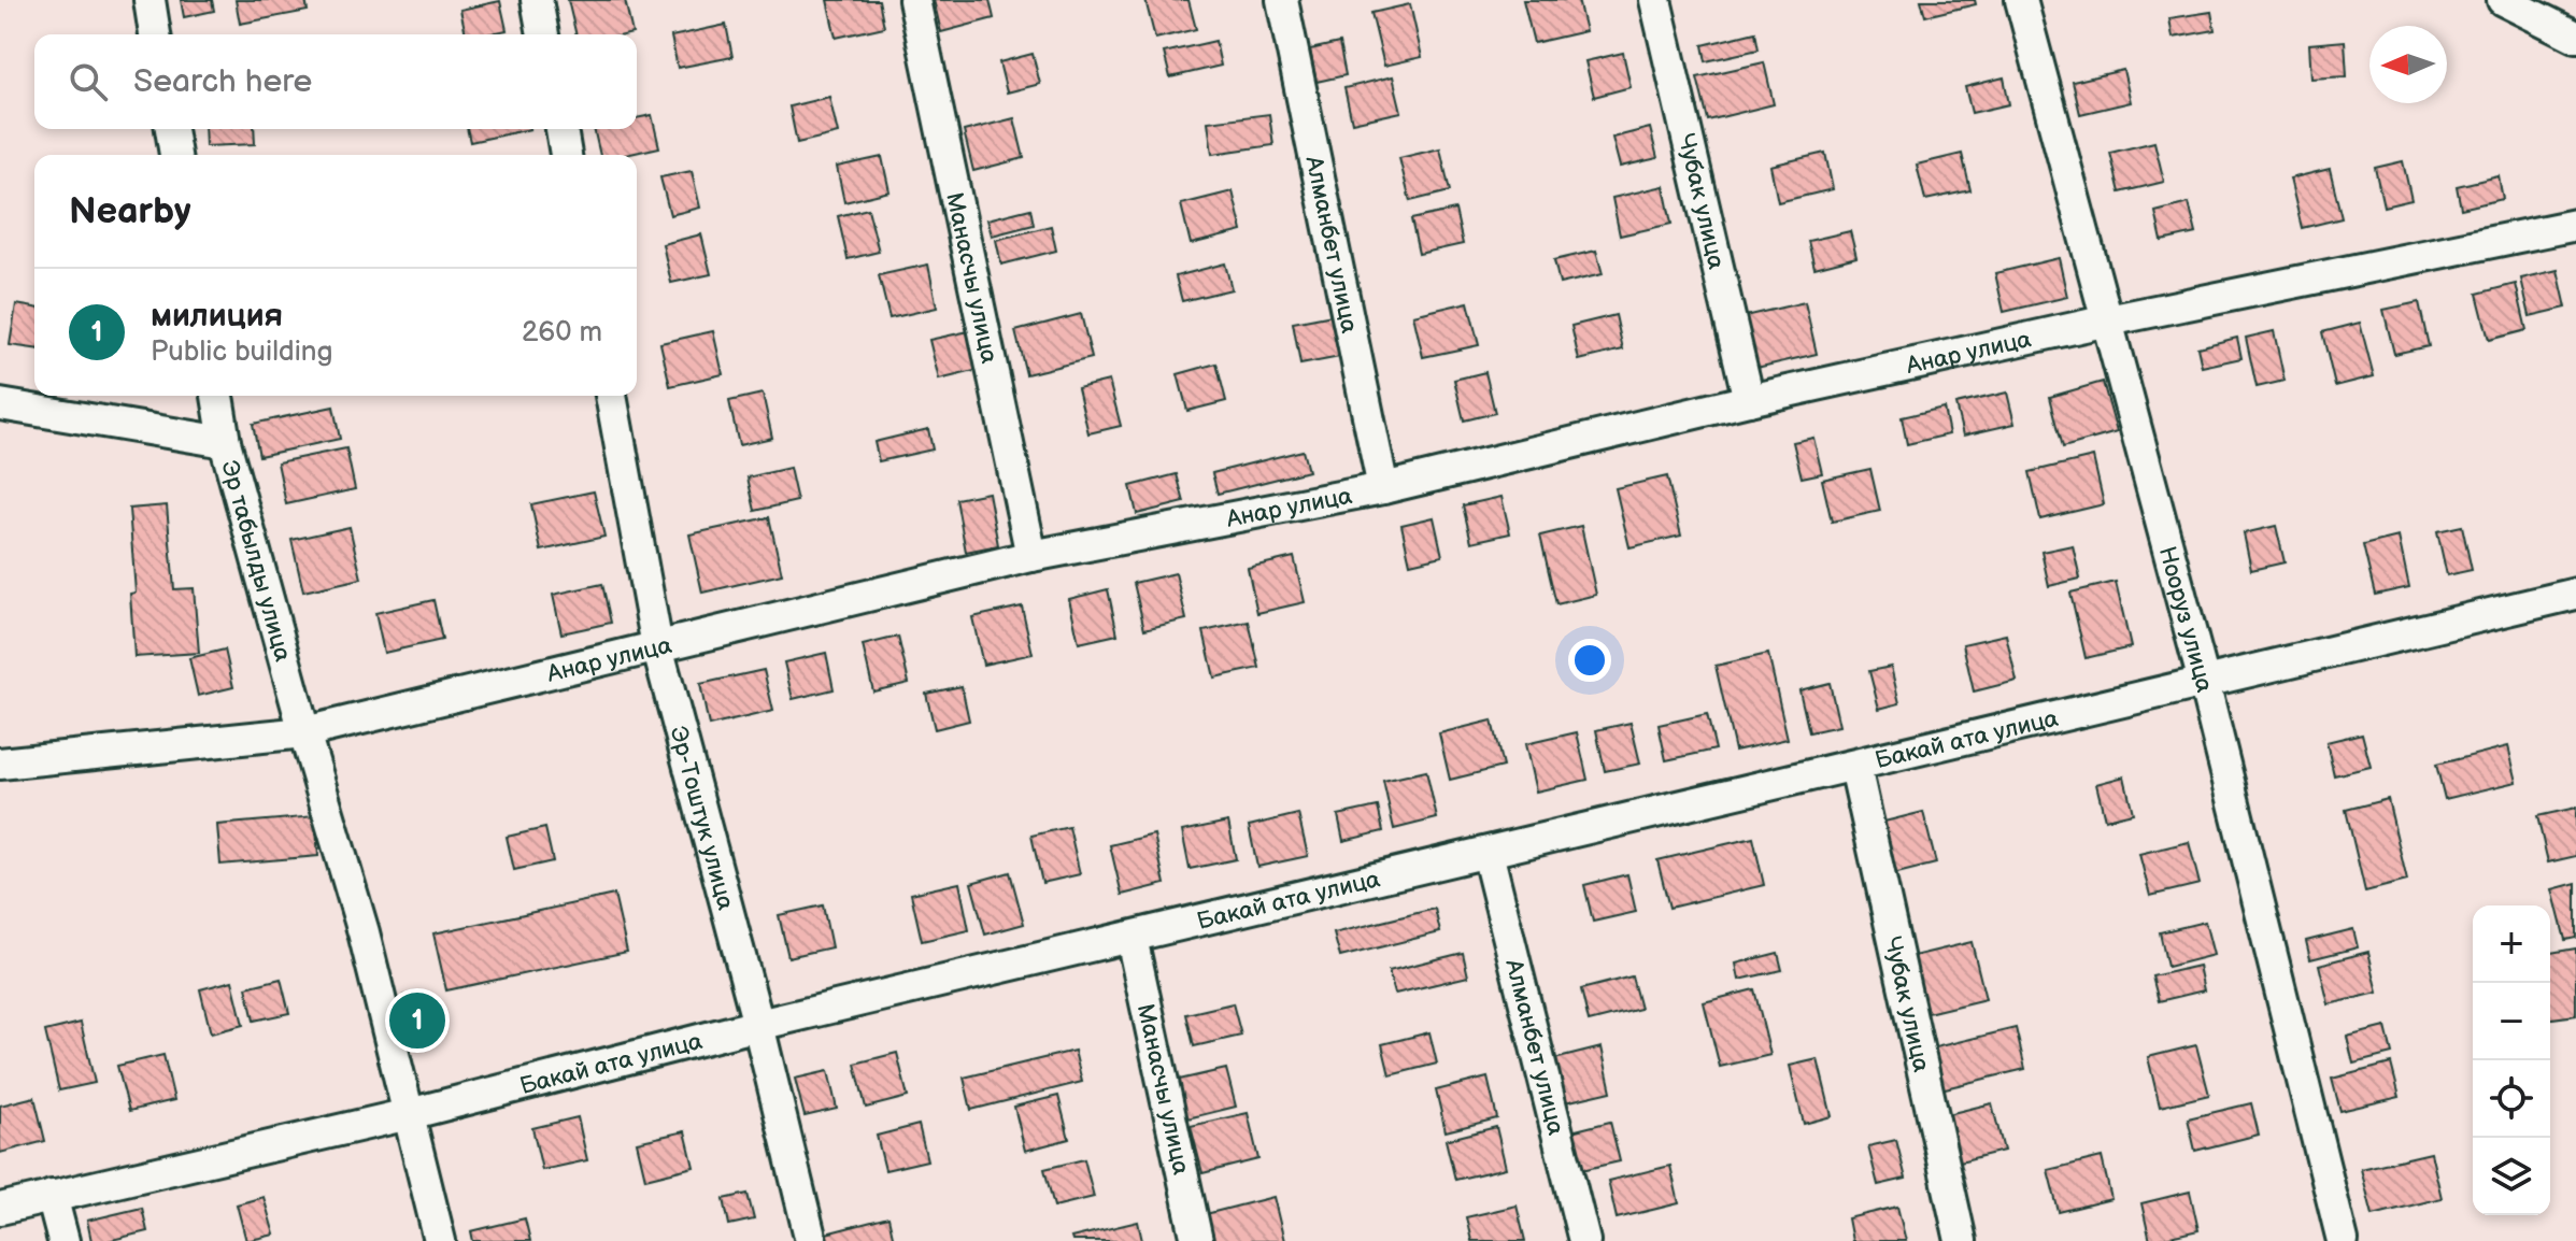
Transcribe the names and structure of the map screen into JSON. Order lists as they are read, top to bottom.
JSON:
{
  "streets": {
    "street": [
      "Чубак улица",
      "Алманбет улица",
      "Манасчы улица",
      "Анар улица",
      "Эр табылды улица",
      "Нооруз улица",
      "Бакай ата улица",
      "Эр-Тоштук улица"
    ]
  },
  "crossings": [
    ["Чубак улица", "Анар улица"],
    ["Чубак улица", "Бакай ата улица"],
    ["Алманбет улица", "Анар улица"],
    ["Алманбет улица", "Бакай ата улица"],
    ["Манасчы улица", "Анар улица"],
    ["Манасчы улица", "Бакай ата улица"],
    ["Анар улица", "Эр табылды улица"],
    ["Анар улица", "Нооруз улица"],
    ["Анар улица", "Эр-Тоштук улица"],
    ["Эр табылды улица", "Бакай ата улица"],
    ["Нооруз улица", "Бакай ата улица"],
    ["Бакай ата улица", "Эр-Тоштук улица"]
  ],
  "north": "left",
  "page": {
    "search": "Search here",
    "heading": "Nearby",
    "list": [
      {
        "mark": "1",
        "name": "милиция",
        "note": "Public building",
        "value": "260 m"
      }
    ],
    "map_buttons": ["+", "−"],
    "pins": "1"
  }
}
